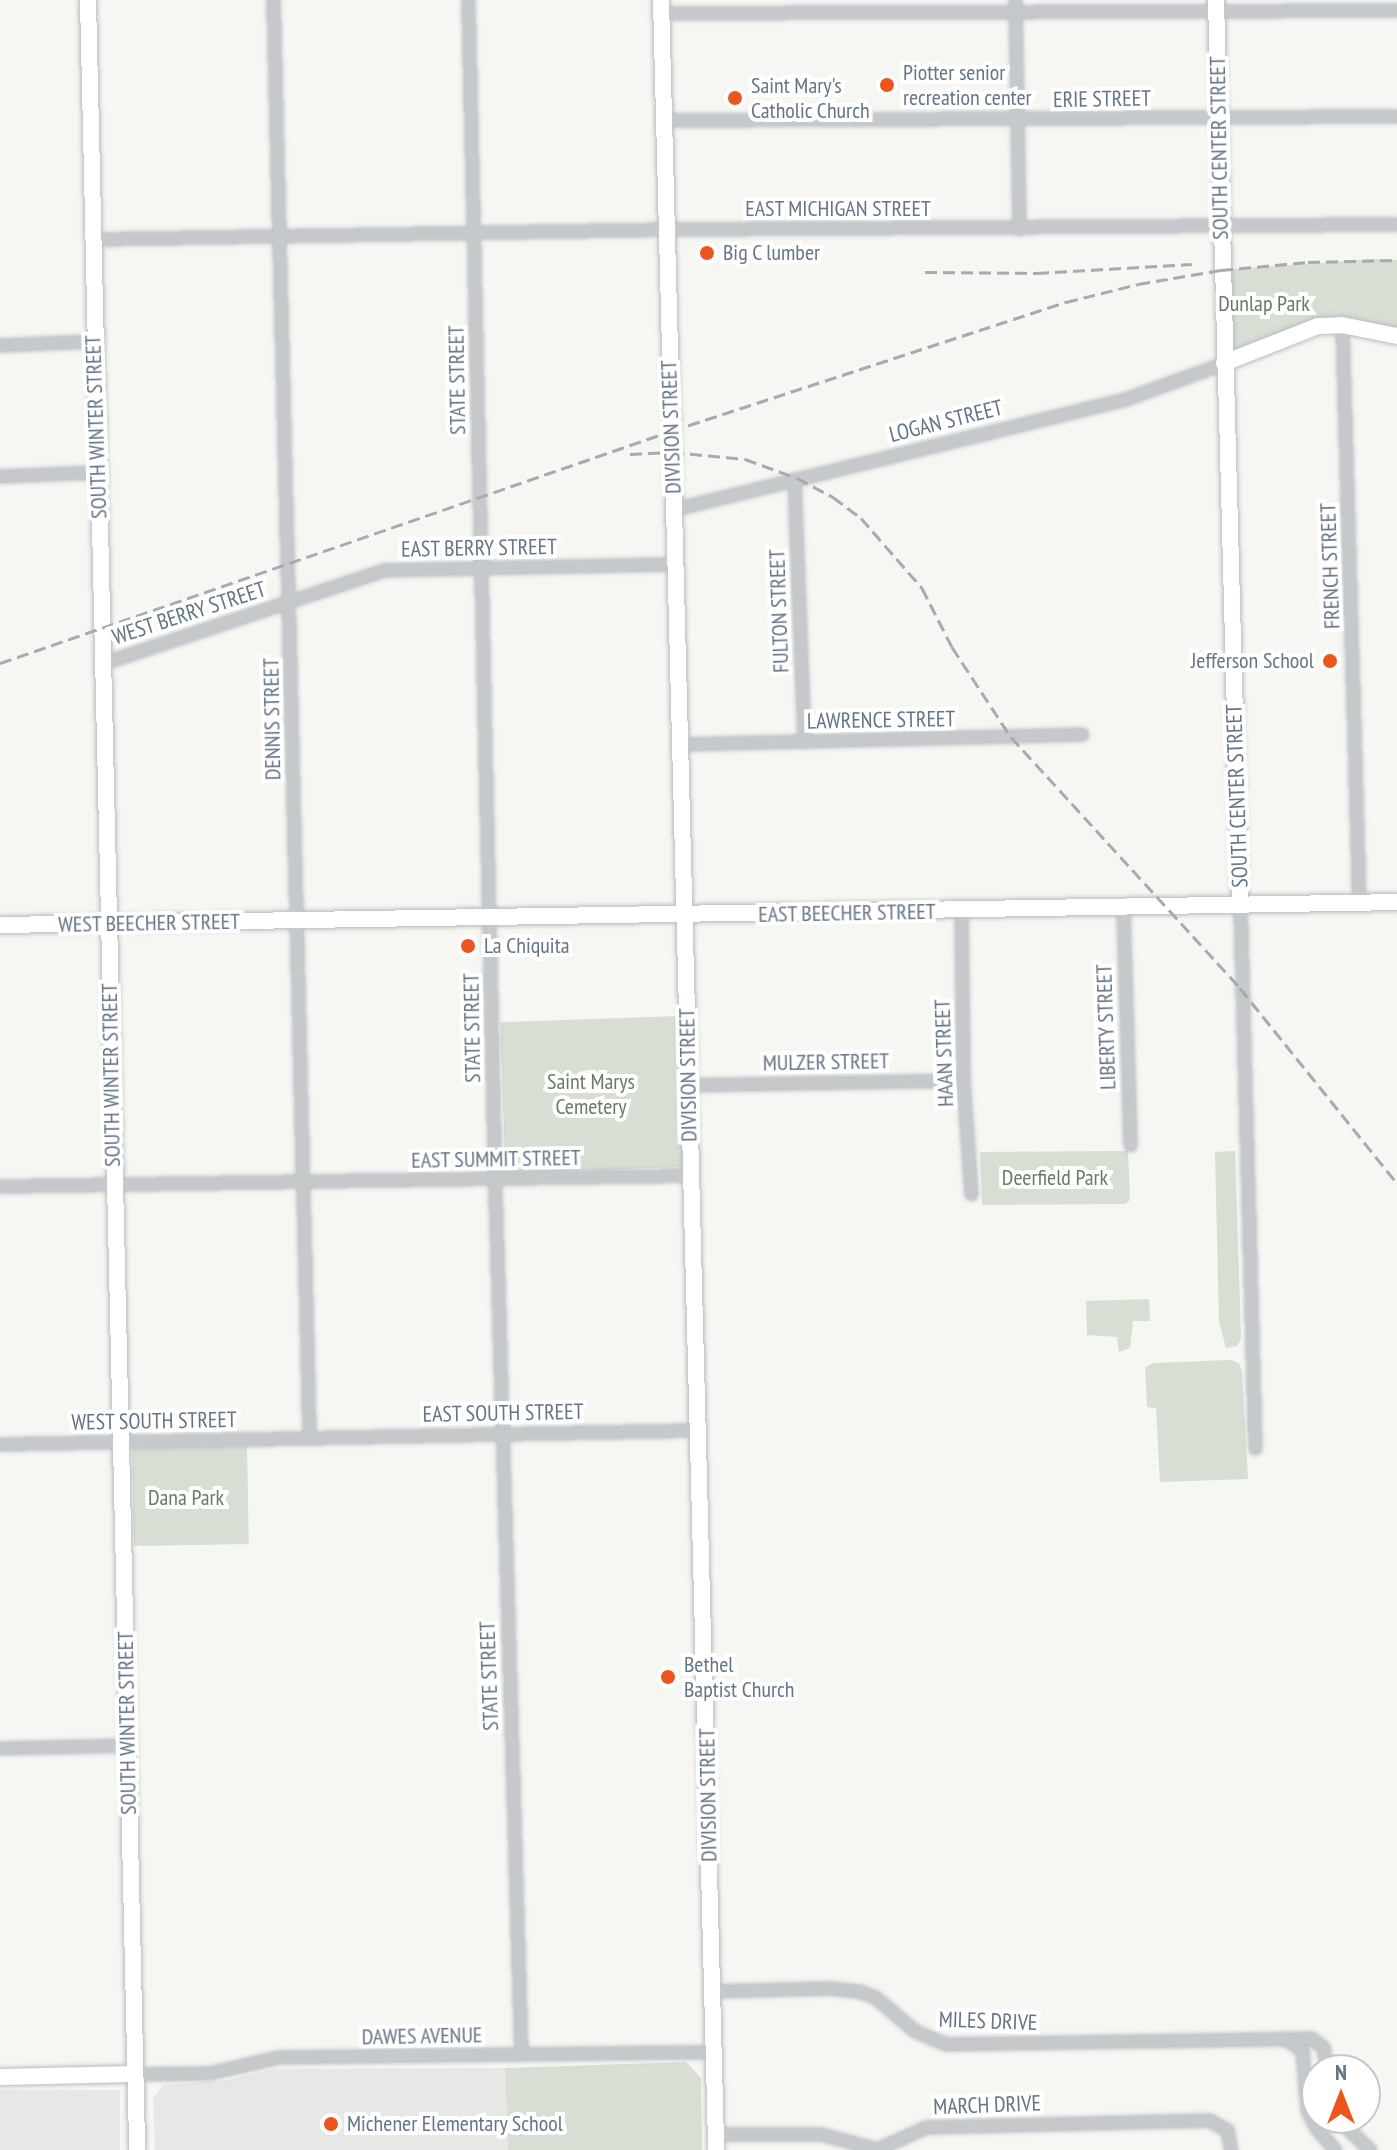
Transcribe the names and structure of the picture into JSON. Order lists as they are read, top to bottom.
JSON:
{
  "streets": {
    "street": [
      "ERIE STREET",
      "SOUTH CENTER STREET",
      "EAST MICHIGAN STREET",
      "STATE STREET",
      "LOGAN STREET",
      "SOUTH WINTER STREET",
      "DIVISION STREET",
      "EAST BERRY STREET",
      "FRENCH STREET",
      "FULTON STREET",
      "WEST BERRY STREET",
      "DENNIS STREET",
      "LAWRENCE STREET",
      "EAST BEECHER STREET",
      "WEST BEECHER STREET",
      "LIBERTY STREET",
      "HAAN STREET",
      "MULZER STREET",
      "EAST SUMMIT STREET",
      "EAST SOUTH STREET",
      "WEST SOUTH STREET",
      "MILES DRIVE",
      "DAWES AVENUE",
      "MARCH DRIVE"
    ]
  },
  "crossings": [
    ["ERIE STREET", "SOUTH CENTER STREET"],
    ["ERIE STREET", "DIVISION STREET"],
    ["SOUTH CENTER STREET", "EAST MICHIGAN STREET"],
    ["SOUTH CENTER STREET", "LOGAN STREET"],
    ["SOUTH CENTER STREET", "EAST BEECHER STREET"],
    ["EAST MICHIGAN STREET", "STATE STREET"],
    ["EAST MICHIGAN STREET", "SOUTH WINTER STREET"],
    ["EAST MICHIGAN STREET", "DIVISION STREET"],
    ["EAST MICHIGAN STREET", "DENNIS STREET"],
    ["STATE STREET", "EAST BERRY STREET"],
    ["STATE STREET", "EAST BEECHER STREET"],
    ["STATE STREET", "EAST SUMMIT STREET"],
    ["STATE STREET", "EAST SOUTH STREET"],
    ["STATE STREET", "DAWES AVENUE"],
    ["LOGAN STREET", "DIVISION STREET"],
    ["LOGAN STREET", "FULTON STREET"],
    ["SOUTH WINTER STREET", "WEST BERRY STREET"],
    ["SOUTH WINTER STREET", "WEST BEECHER STREET"],
    ["SOUTH WINTER STREET", "EAST SUMMIT STREET"],
    ["SOUTH WINTER STREET", "WEST SOUTH STREET"],
    ["SOUTH WINTER STREET", "DAWES AVENUE"],
    ["DIVISION STREET", "EAST BERRY STREET"],
    ["DIVISION STREET", "LAWRENCE STREET"],
    ["DIVISION STREET", "EAST BEECHER STREET"],
    ["DIVISION STREET", "MULZER STREET"],
    ["DIVISION STREET", "EAST SUMMIT STREET"],
    ["DIVISION STREET", "EAST SOUTH STREET"],
    ["DIVISION STREET", "MILES DRIVE"],
    ["DIVISION STREET", "DAWES AVENUE"],
    ["DIVISION STREET", "MARCH DRIVE"],
    ["EAST BERRY STREET", "WEST BERRY STREET"],
    ["EAST BERRY STREET", "DENNIS STREET"],
    ["FRENCH STREET", "EAST BEECHER STREET"],
    ["FULTON STREET", "LAWRENCE STREET"],
    ["WEST BERRY STREET", "DENNIS STREET"],
    ["DENNIS STREET", "EAST BEECHER STREET"],
    ["DENNIS STREET", "WEST BEECHER STREET"],
    ["DENNIS STREET", "EAST SUMMIT STREET"],
    ["DENNIS STREET", "EAST SOUTH STREET"],
    ["DENNIS STREET", "WEST SOUTH STREET"],
    ["EAST BEECHER STREET", "WEST BEECHER STREET"],
    ["EAST BEECHER STREET", "LIBERTY STREET"],
    ["EAST BEECHER STREET", "HAAN STREET"],
    ["HAAN STREET", "MULZER STREET"],
    ["EAST SOUTH STREET", "WEST SOUTH STREET"]
  ],
  "parks": [
    "Dunlap Park",
    "Saint Marys Cemetery",
    "Deerfield Park",
    "Dana Park"
  ],
  "places": [
    "Piotter senior recreation center",
    "Saint Mary's Catholic Church",
    "Big C lumber",
    "Jefferson School",
    "La Chiquita",
    "Bethel Baptist Church",
    "Michener Elementary School"
  ],
  "north": "top"
}
